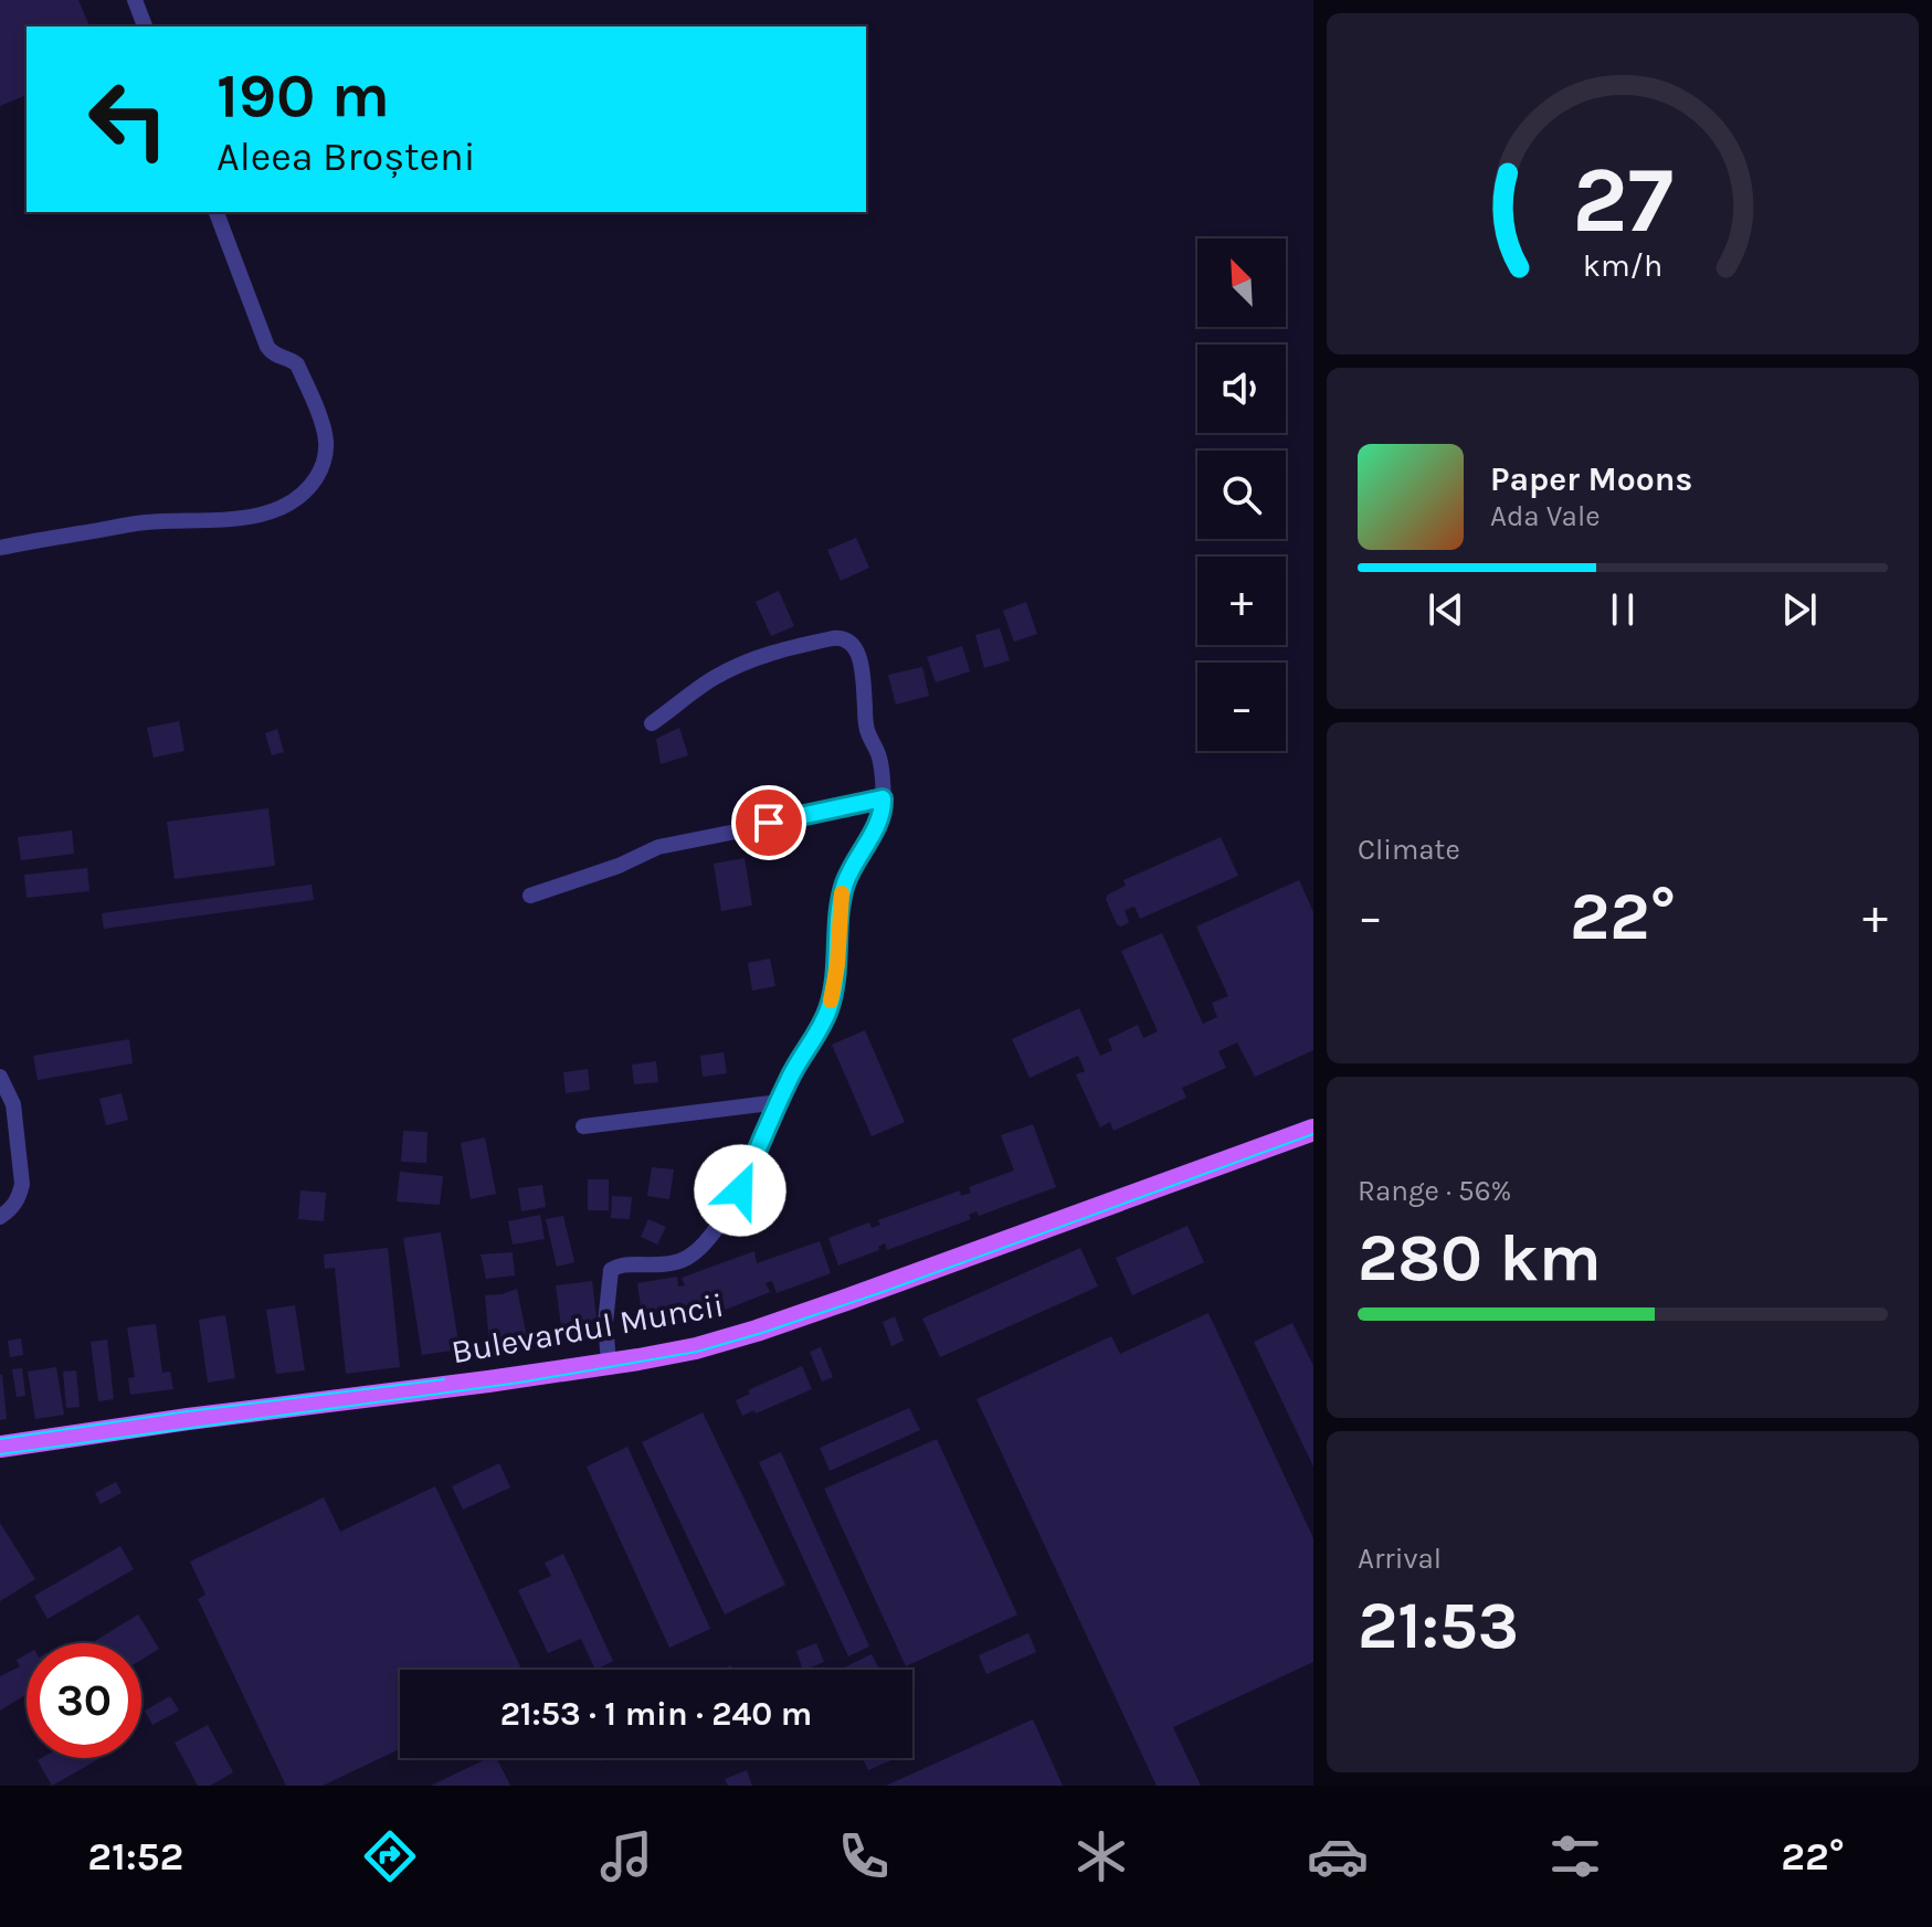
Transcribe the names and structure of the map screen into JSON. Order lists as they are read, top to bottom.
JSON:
{
  "streets": {
    "main road": ["Bulevardul Muncii"]
  },
  "north": "top left",
  "page": {
    "turn": ["190 m", "Aleea Broșteni"],
    "map_buttons": ["+", "−"],
    "song": ["Paper Moons", "Ada Vale"],
    "tile": [
      "Climate",
      ["Range · 56%", "280 km"],
      ["Arrival", "21:53"]
    ],
    "heat": ["−", "22°", "+"],
    "limit": "30",
    "trip": "21:53 · 1 min · 240 m",
    "tabs": ["21:52", "22°"],
    "gauge": ["27", "km/h"]
  }
}
